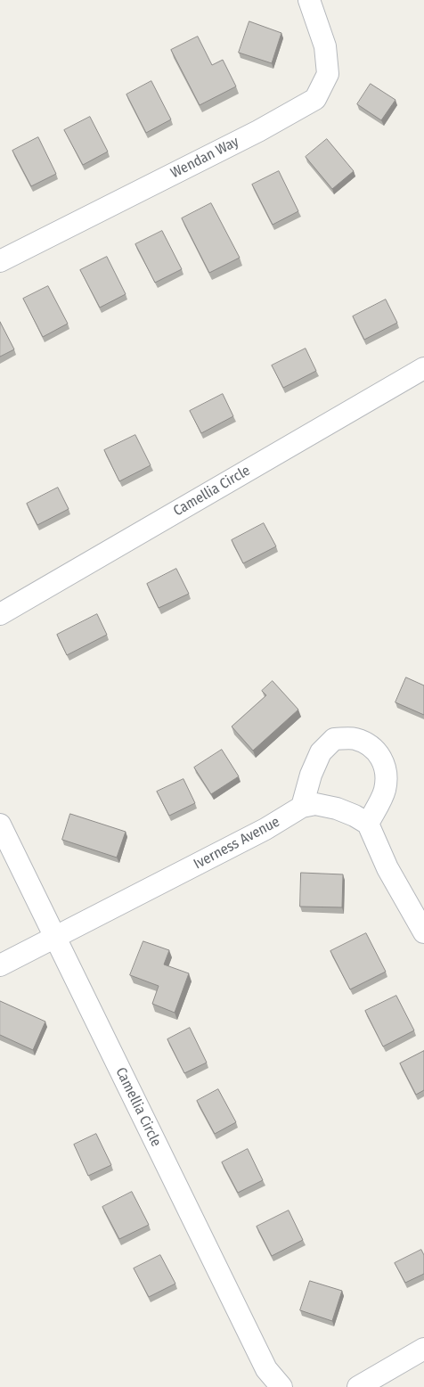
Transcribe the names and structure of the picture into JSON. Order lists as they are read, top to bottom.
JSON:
{
  "streets": {
    "street": ["Wendan Way", "Camellia Circle", "Iverness Avenue"]
  },
  "crossings": [
    ["Camellia Circle", "Iverness Avenue"]
  ]
}
